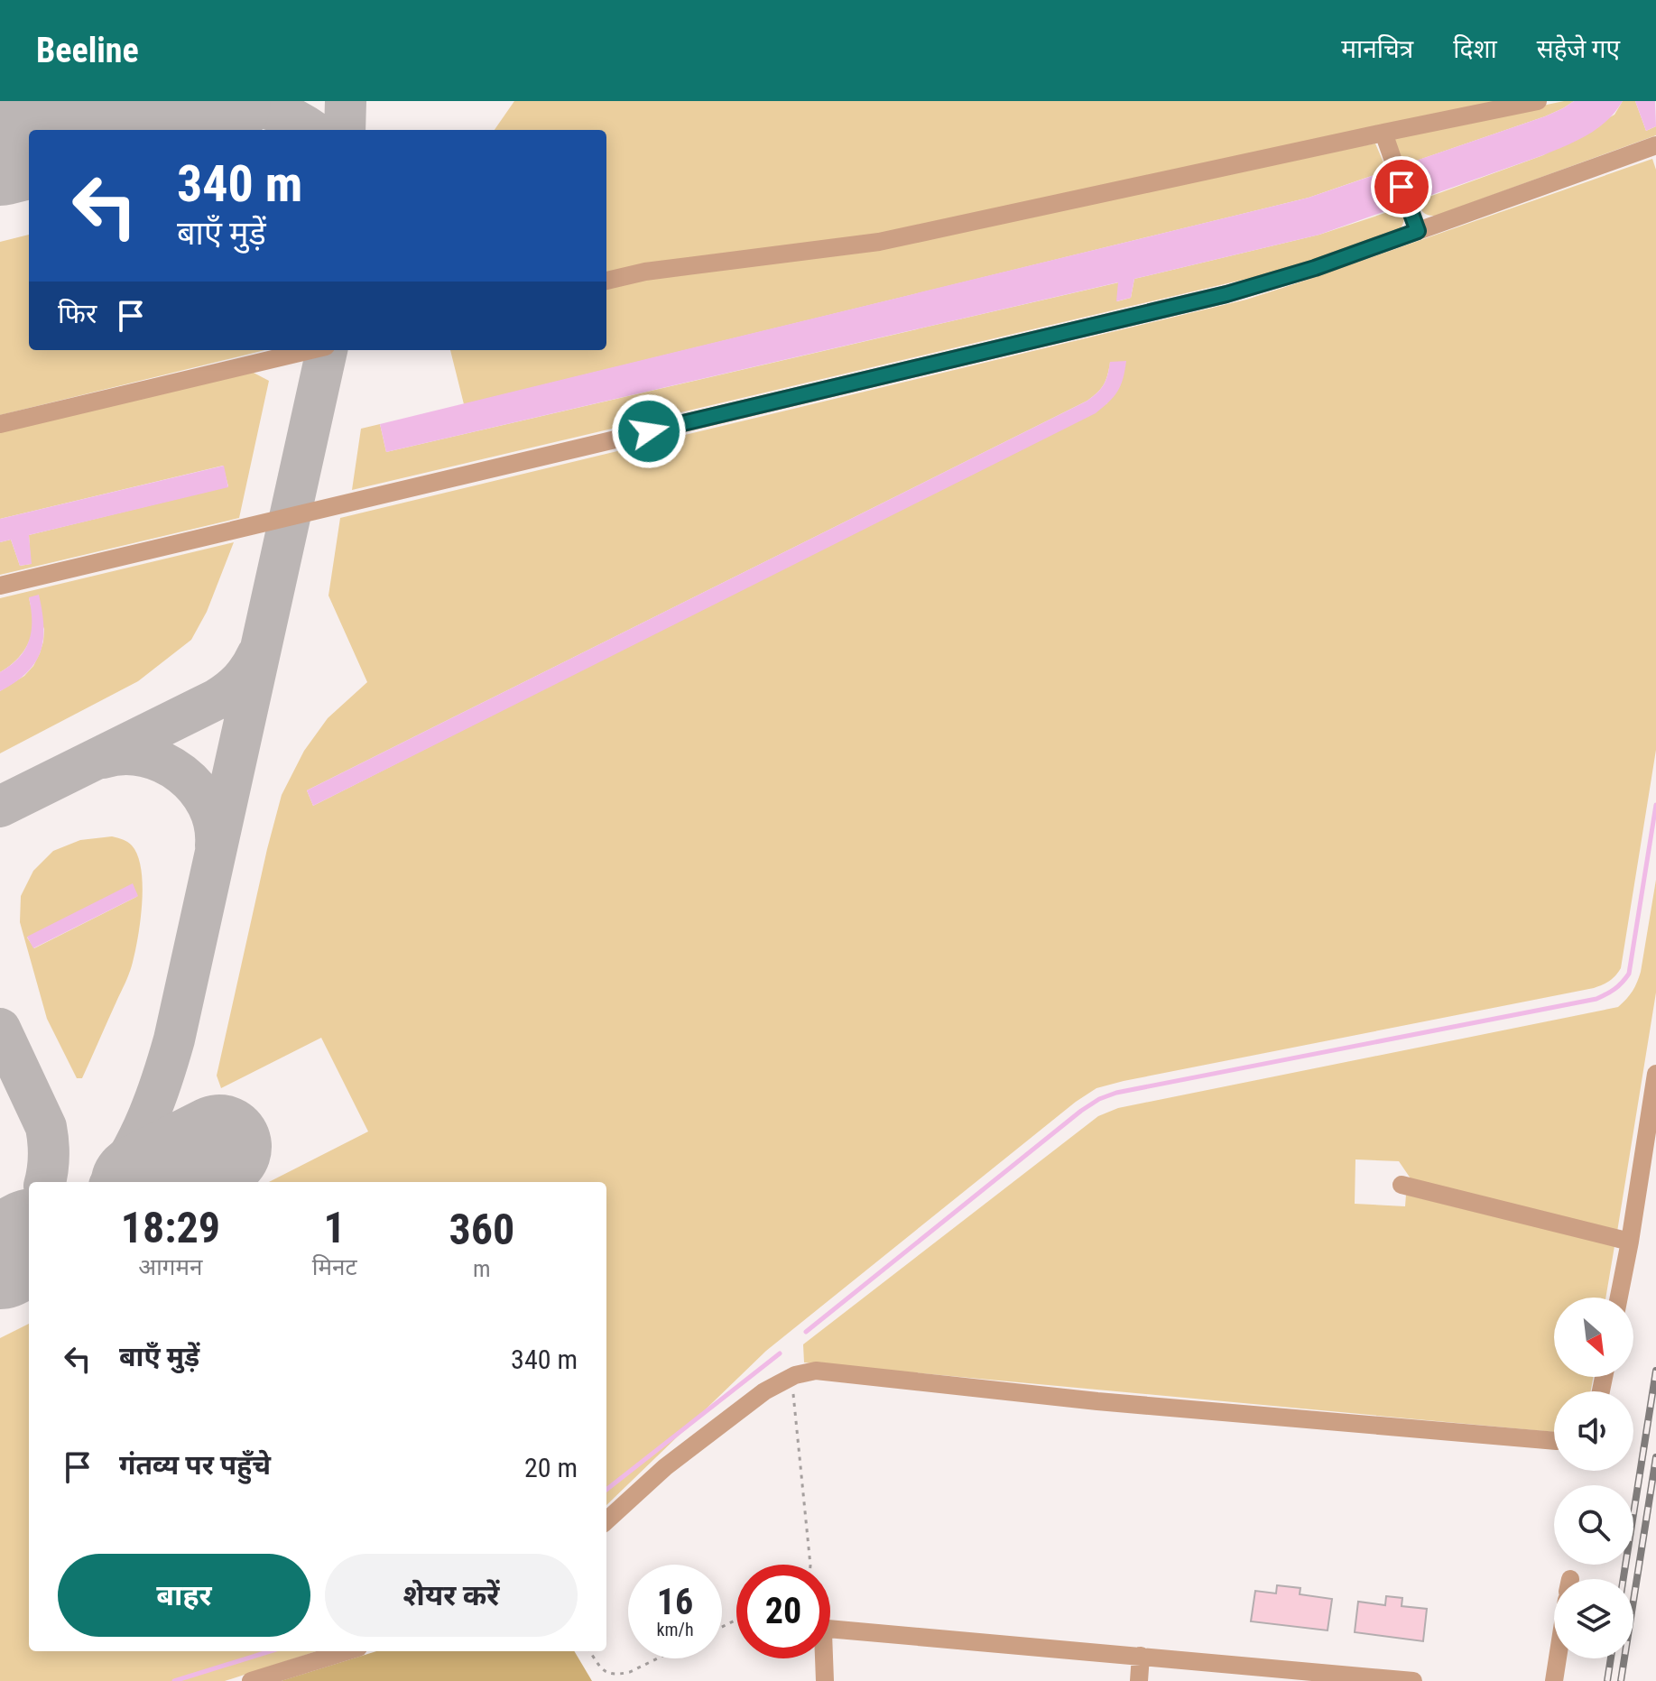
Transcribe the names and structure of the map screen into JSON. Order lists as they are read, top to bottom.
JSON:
{
  "north": "bottom right",
  "page": {
    "header": "Beeline",
    "nav": ["मानचित्र", "दिशा", "सहेजे गए"],
    "turn": ["340 m", "बाएँ मुड़ें"],
    "then": "फिर",
    "eta": [
      "18:29",
      "आगमन",
      "1",
      "मिनट",
      "360",
      "m"
    ],
    "list": [
      {
        "name": "बाएँ मुड़ें",
        "value": "340 m"
      },
      {
        "name": "गंतव्य पर पहुँचे",
        "value": "20 m"
      }
    ],
    "buttons": ["बाहर", "शेयर करें"],
    "speed": "16 km/h",
    "limit": "20"
  }
}
